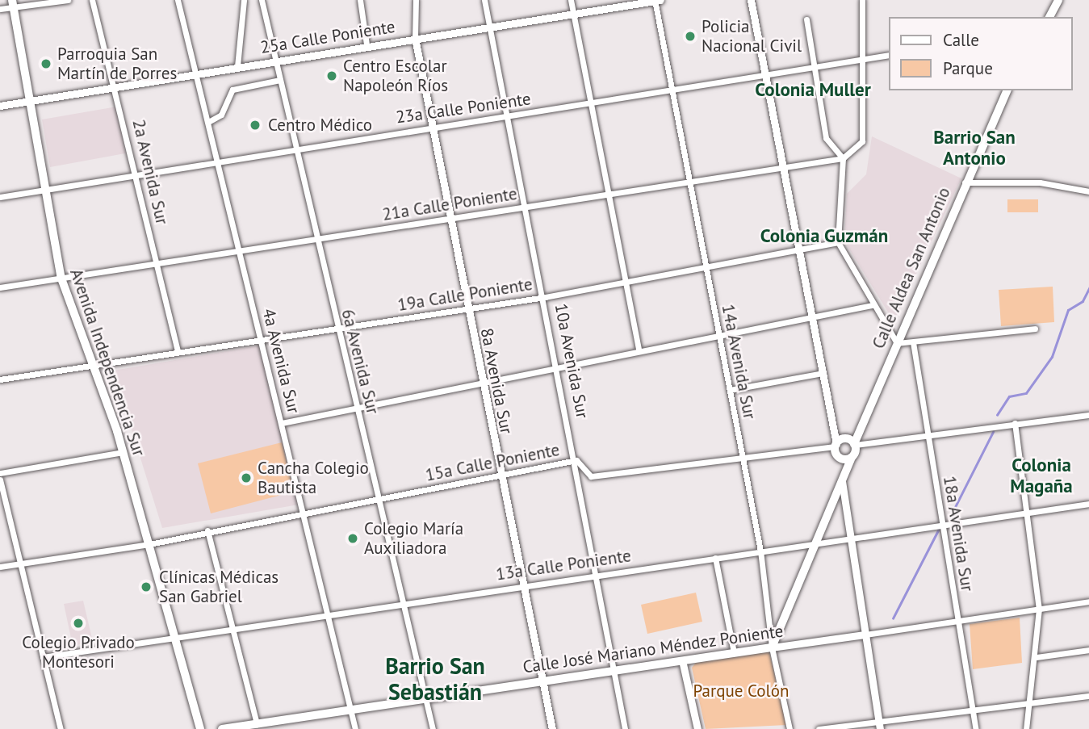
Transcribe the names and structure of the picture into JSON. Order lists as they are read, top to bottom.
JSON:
{
  "streets": {
    "main road": ["Calle Aldea San Antonio", "Avenida Independencia Sur", "Calle José Mariano Méndez Poniente"],
    "street": [
      "25a Calle Poniente",
      "23a Calle Poniente",
      "2a Avenida Sur",
      "21a Calle Poniente",
      "19a Calle Poniente",
      "4a Avenida Sur",
      "10a Avenida Sur",
      "6a Avenida Sur",
      "14a Avenida Sur",
      "8a Avenida Sur",
      "15a Calle Poniente",
      "18a Avenida Sur",
      "13a Calle Poniente"
    ]
  },
  "crossings": [
    ["25a Calle Poniente", "2a Avenida Sur"],
    ["25a Calle Poniente", "4a Avenida Sur"],
    ["25a Calle Poniente", "10a Avenida Sur"],
    ["25a Calle Poniente", "6a Avenida Sur"],
    ["25a Calle Poniente", "14a Avenida Sur"],
    ["25a Calle Poniente", "Avenida Independencia Sur"],
    ["25a Calle Poniente", "8a Avenida Sur"],
    ["23a Calle Poniente", "2a Avenida Sur"],
    ["23a Calle Poniente", "4a Avenida Sur"],
    ["23a Calle Poniente", "10a Avenida Sur"],
    ["23a Calle Poniente", "6a Avenida Sur"],
    ["23a Calle Poniente", "14a Avenida Sur"],
    ["23a Calle Poniente", "Avenida Independencia Sur"],
    ["23a Calle Poniente", "8a Avenida Sur"],
    ["2a Avenida Sur", "21a Calle Poniente"],
    ["2a Avenida Sur", "19a Calle Poniente"],
    ["21a Calle Poniente", "4a Avenida Sur"],
    ["21a Calle Poniente", "10a Avenida Sur"],
    ["21a Calle Poniente", "6a Avenida Sur"],
    ["21a Calle Poniente", "14a Avenida Sur"],
    ["21a Calle Poniente", "Avenida Independencia Sur"],
    ["21a Calle Poniente", "8a Avenida Sur"],
    ["Calle Aldea San Antonio", "15a Calle Poniente"],
    ["19a Calle Poniente", "4a Avenida Sur"],
    ["19a Calle Poniente", "10a Avenida Sur"],
    ["19a Calle Poniente", "6a Avenida Sur"],
    ["19a Calle Poniente", "14a Avenida Sur"],
    ["19a Calle Poniente", "Avenida Independencia Sur"],
    ["19a Calle Poniente", "8a Avenida Sur"],
    ["4a Avenida Sur", "15a Calle Poniente"],
    ["4a Avenida Sur", "13a Calle Poniente"],
    ["4a Avenida Sur", "Calle José Mariano Méndez Poniente"],
    ["10a Avenida Sur", "15a Calle Poniente"],
    ["10a Avenida Sur", "13a Calle Poniente"],
    ["10a Avenida Sur", "Calle José Mariano Méndez Poniente"],
    ["6a Avenida Sur", "15a Calle Poniente"],
    ["6a Avenida Sur", "13a Calle Poniente"],
    ["6a Avenida Sur", "Calle José Mariano Méndez Poniente"],
    ["14a Avenida Sur", "15a Calle Poniente"],
    ["14a Avenida Sur", "13a Calle Poniente"],
    ["14a Avenida Sur", "Calle José Mariano Méndez Poniente"],
    ["Avenida Independencia Sur", "15a Calle Poniente"],
    ["Avenida Independencia Sur", "13a Calle Poniente"],
    ["8a Avenida Sur", "15a Calle Poniente"],
    ["8a Avenida Sur", "13a Calle Poniente"],
    ["8a Avenida Sur", "Calle José Mariano Méndez Poniente"],
    ["15a Calle Poniente", "18a Avenida Sur"],
    ["18a Avenida Sur", "13a Calle Poniente"],
    ["18a Avenida Sur", "Calle José Mariano Méndez Poniente"]
  ],
  "districts": [
    "Colonia Muller",
    "Barrio San Antonio",
    "Colonia Guzmán",
    "Colonia Magaña",
    "Barrio San Sebastián"
  ],
  "parks": ["Parque Colón"],
  "places": [
    "Policia Nacional Civil",
    "Parroquia San Martín de Porres",
    "Centro Escolar Napoleón Ríos",
    "Centro Médico",
    "Cancha Colegio Bautista",
    "Colegio María Auxiliadora",
    "Clínicas Médicas San Gabriel",
    "Colegio Privado Montesori"
  ],
  "legend": ["Calle", "Parque"]
}
